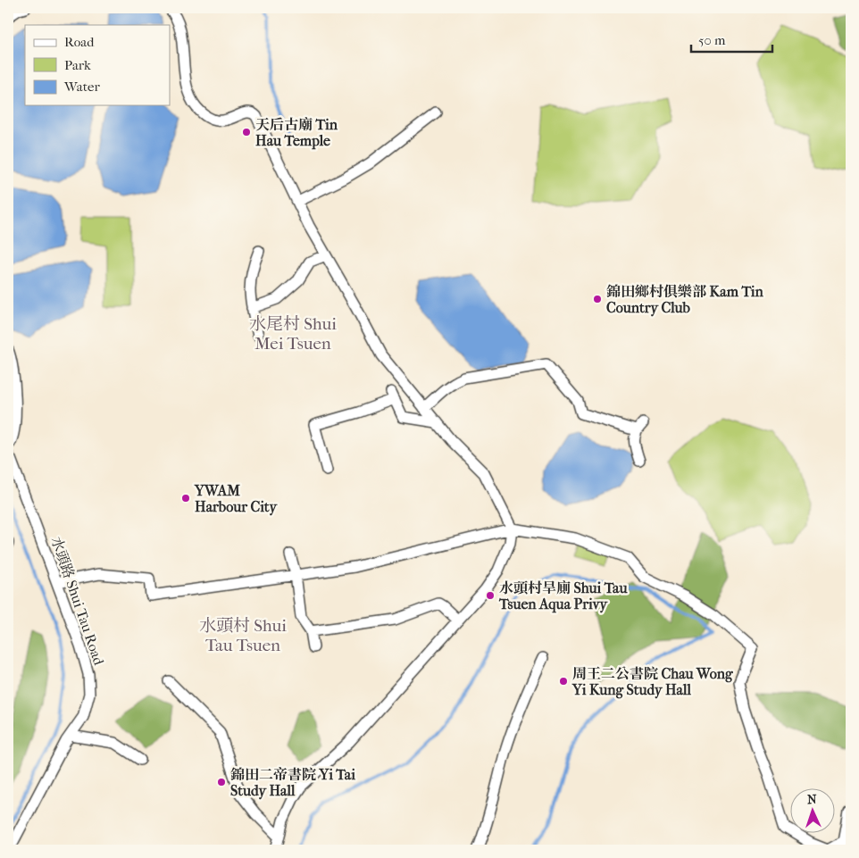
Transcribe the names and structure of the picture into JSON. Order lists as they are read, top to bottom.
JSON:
{
  "streets": {
    "street": ["水頭路 Shui Tau Road"]
  },
  "districts": ["水尾村 Shui Mei Tsuen", "水頭村 Shui Tau Tsuen"],
  "places": [
    "天后古廟 Tin Hau Temple",
    "錦田鄉村俱樂部 Kam Tin Country Club",
    "YWAM Harbour City",
    "水頭村旱廁 Shui Tau Tsuen Aqua Privy",
    "周王二公書院 Chau Wong Yi Kung Study Hall",
    "錦田二帝書院 Yi Tai Study Hall"
  ],
  "legend": ["Road", "Park", "Water"],
  "scale_bar": "50 m",
  "north": "top"
}
